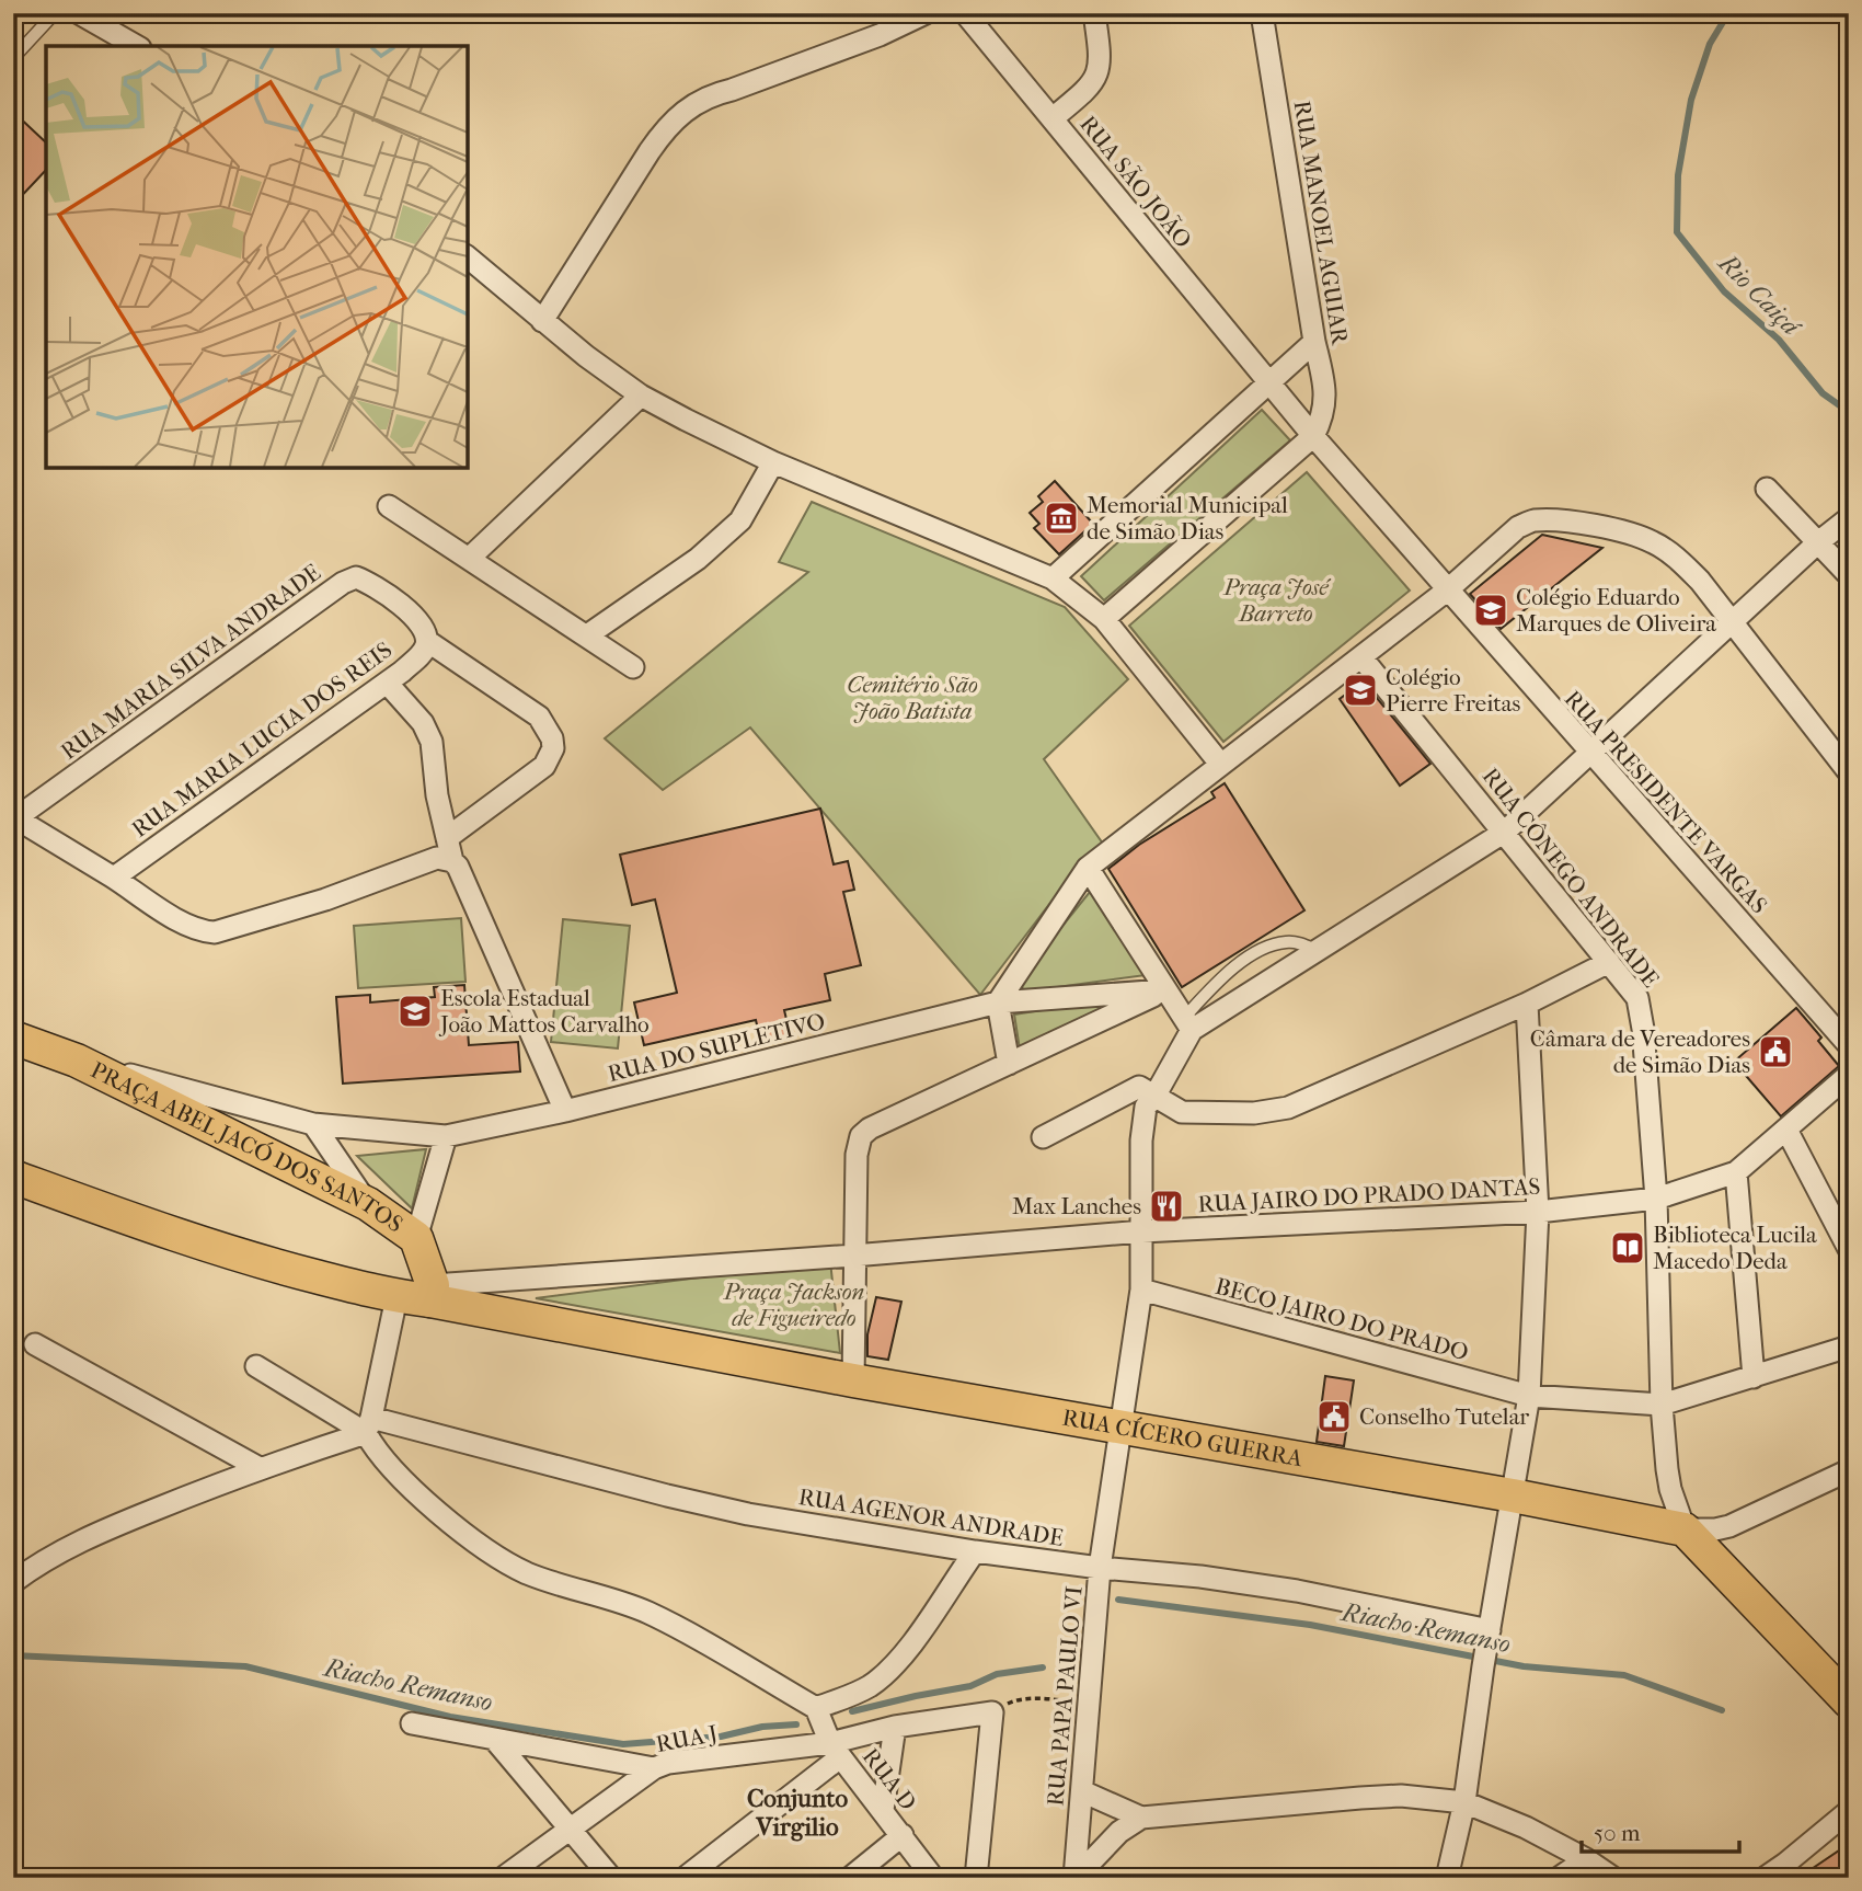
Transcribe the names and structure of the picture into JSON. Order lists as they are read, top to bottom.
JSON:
{
  "streets": {
    "main road": ["PRAÇA ABEL JACÓ DOS SANTOS", "RUA CÍCERO GUERRA"],
    "street": [
      "RUA SÃO JOÃO",
      "RUA MANOEL AGUIAR",
      "RUA MARIA SILVA ANDRADE",
      "RUA MARIA LUCIA DOS REIS",
      "RUA PRESIDENTE VARGAS",
      "RUA CÔNEGO ANDRADE",
      "RUA DO SUPLETIVO",
      "RUA JAIRO DO PRADO DANTAS",
      "BECO JAIRO DO PRADO",
      "RUA AGENOR ANDRADE",
      "RUA PAPA PAULO VI",
      "RUA J",
      "RUA D"
    ]
  },
  "crossings": [
    ["RUA MARIA SILVA ANDRADE", "RUA MARIA LUCIA DOS REIS"],
    ["RUA CÔNEGO ANDRADE", "RUA JAIRO DO PRADO DANTAS"],
    ["RUA CÔNEGO ANDRADE", "BECO JAIRO DO PRADO"],
    ["RUA CÔNEGO ANDRADE", "RUA CÍCERO GUERRA"],
    ["RUA DO SUPLETIVO", "PRAÇA ABEL JACÓ DOS SANTOS"],
    ["RUA JAIRO DO PRADO DANTAS", "RUA PAPA PAULO VI"],
    ["BECO JAIRO DO PRADO", "RUA PAPA PAULO VI"],
    ["RUA CÍCERO GUERRA", "RUA PAPA PAULO VI"],
    ["RUA AGENOR ANDRADE", "RUA PAPA PAULO VI"],
    ["RUA J", "RUA D"]
  ],
  "districts": ["Conjunto Virgilio"],
  "water": ["Rio Caiçá", "Riacho Remanso"],
  "parks": ["Praça José Barreto", "Cemitério São João Batista", "Praça Jackson de Figueiredo"],
  "places": {
    "museum": ["Memorial Municipal de Simão Dias"],
    "school or university": ["Colégio Eduardo Marques de Oliveira", "Colégio Pierre Freitas", "Escola Estadual João Mattos Carvalho"],
    "public building": ["Câmara de Vereadores de Simão Dias", "Conselho Tutelar"],
    "restaurant": ["Max Lanches"],
    "library": ["Biblioteca Lucila Macedo Deda"]
  },
  "scale_bar": "50 m"
}
